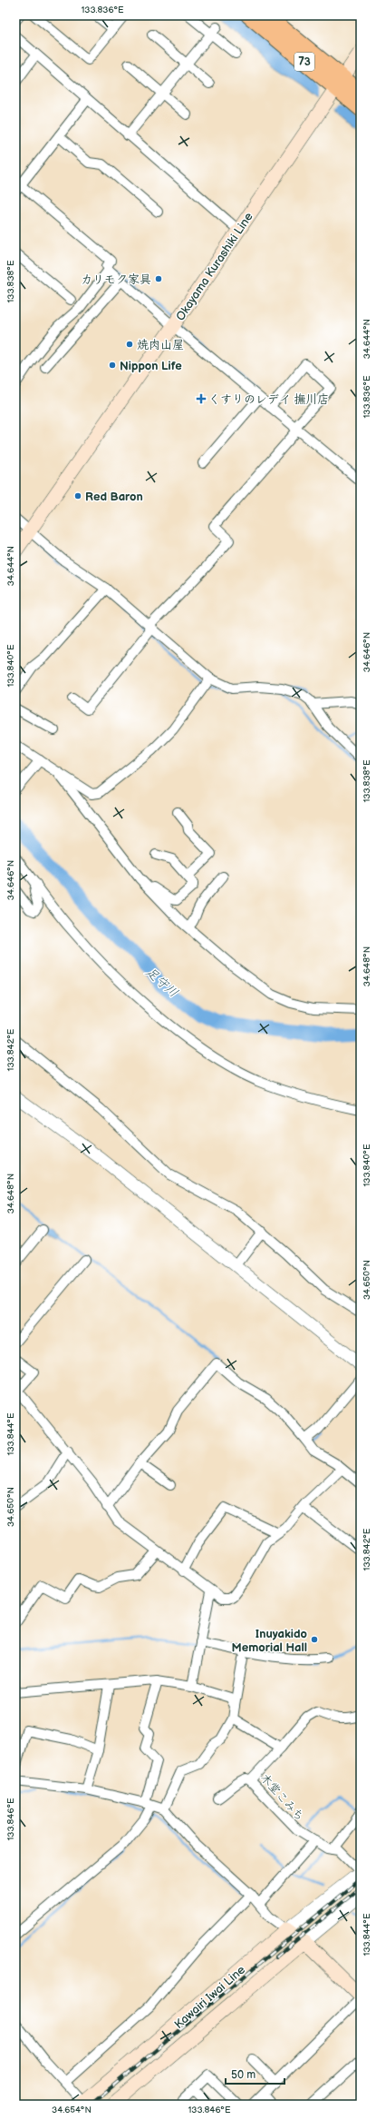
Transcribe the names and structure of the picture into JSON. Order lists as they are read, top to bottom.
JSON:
{
  "streets": {
    "main road": ["73", "Okayama Kurashiki Line", "Kawairi Iwai Line"],
    "street": ["木堂こみち"]
  },
  "crossings": [
    ["73", "Okayama Kurashiki Line"]
  ],
  "water": ["足守川"],
  "places": {
    "other": [
      "カリモク家具",
      "焼肉山屋",
      "Nippon Life",
      "Red Baron",
      "Inuyakido Memorial Hall"
    ],
    "health": ["くすりのレデイ 撫川店"]
  },
  "scale_bar": "50 m",
  "coordinates": [
    "133.836°E",
    "133.838°E",
    "34.644°N",
    "34.646°N",
    "133.840°E",
    "34.648°N",
    "133.842°E",
    "34.650°N",
    "133.844°E",
    "133.846°E",
    "34.654°N"
  ]
}
